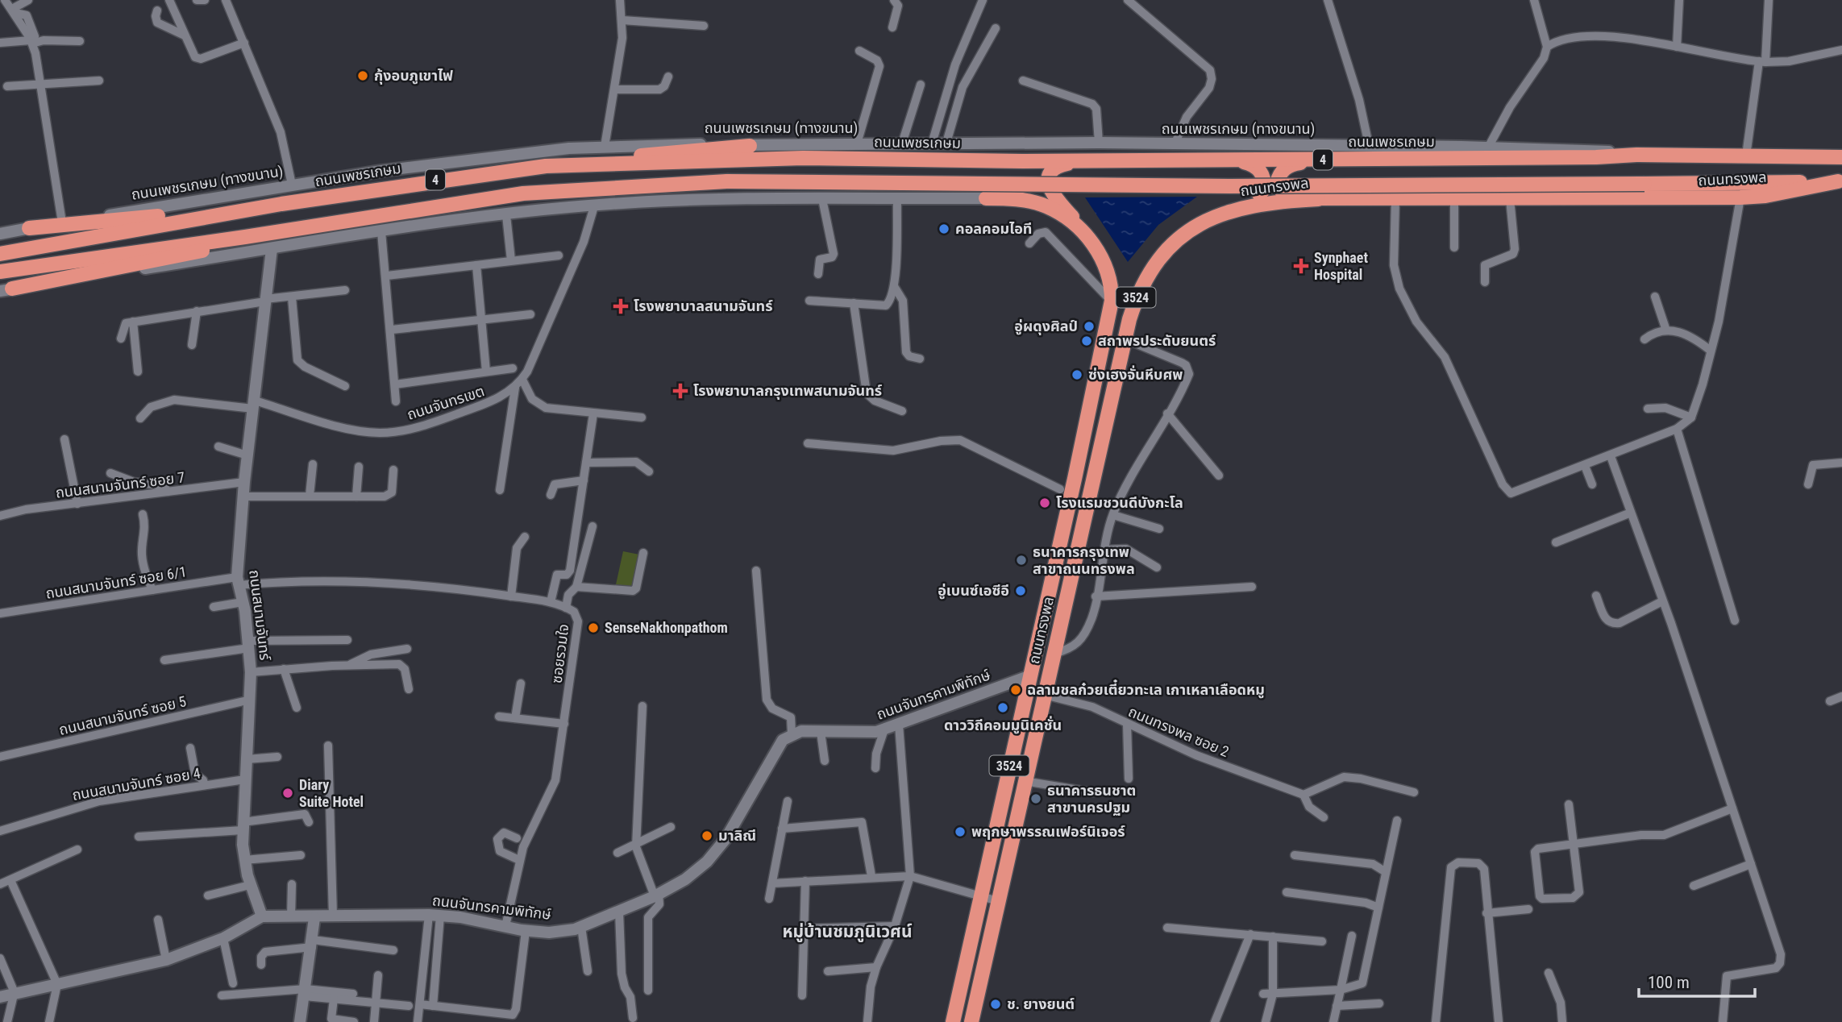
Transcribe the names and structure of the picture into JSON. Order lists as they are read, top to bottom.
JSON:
{
  "streets": {
    "highway": [
      "ถนนเพชรเกษม",
      "4",
      "ถนนทรงพล",
      "3524"
    ],
    "main road": ["ถนนเพชรเกษม (ทางขนาน)", "ถนนสนามจันทร์", "ถนนจันทรคามพิทักษ์"],
    "street": [
      "ถนนจันทรเขต",
      "ถนนสนามจันทร์ ซอย 7",
      "ถนนสนามจันทร์ ซอย 6/1",
      "ซอยรวมใจ",
      "ถนนสนามจันทร์ ซอย 5",
      "ถนนทรงพล ซอย 2",
      "ถนนสนามจันทร์ ซอย 4"
    ]
  },
  "crossings": [
    ["ถนนเพชรเกษม (ทางขนาน)", "ถนนเพชรเกษม"],
    ["4", "ถนนทรงพล"],
    ["ถนนทรงพล", "ถนนจันทรคามพิทักษ์"],
    ["ถนนทรงพล", "ถนนทรงพล ซอย 2"],
    ["ถนนจันทรเขต", "ถนนสนามจันทร์"],
    ["ถนนสนามจันทร์ ซอย 7", "ถนนสนามจันทร์"],
    ["ถนนสนามจันทร์ ซอย 6/1", "ถนนสนามจันทร์"],
    ["ถนนสนามจันทร์ ซอย 6/1", "ซอยรวมใจ"],
    ["ถนนสนามจันทร์", "ซอยรวมใจ"],
    ["ถนนสนามจันทร์", "ถนนจันทรคามพิทักษ์"],
    ["ถนนสนามจันทร์", "ถนนสนามจันทร์ ซอย 5"],
    ["ถนนสนามจันทร์", "ถนนสนามจันทร์ ซอย 4"],
    ["ซอยรวมใจ", "ถนนจันทรคามพิทักษ์"]
  ],
  "districts": ["หมู่บ้านชมภูนิเวศน์"],
  "places": {
    "other": [
      "กุ้งอบภูเขาไฟ",
      "คอลคอมไอที",
      "อู่ผดุงศิลป์",
      "สถาพรประดับยนตร์",
      "ซ่งเฮงจั่นหีบศพ",
      "โรงแรมชวนดีบังกะโล",
      "ธนาคารกรุงเทพ สาขาถนนทรงพล",
      "อู่เบนซ์เอซีอี",
      "SenseNakhonpathom",
      "ฉลามชลก๋วยเตี๋ยวทะเล เกาเหลาเลือดหมู",
      "ดาววิถีคอมมูนิเคชั่น",
      "Diary Suite Hotel",
      "ธนาคารธนชาต สาขานครปฐม",
      "พฤกษาพรรณเฟอร์นิเจอร์",
      "มาลิณี",
      "ช. ยางยนต์"
    ],
    "health": ["Synphaet Hospital", "โรงพยาบาลสนามจันทร์", "โรงพยาบาลกรุงเทพสนามจันทร์"]
  },
  "scale_bar": "100 m"
}
